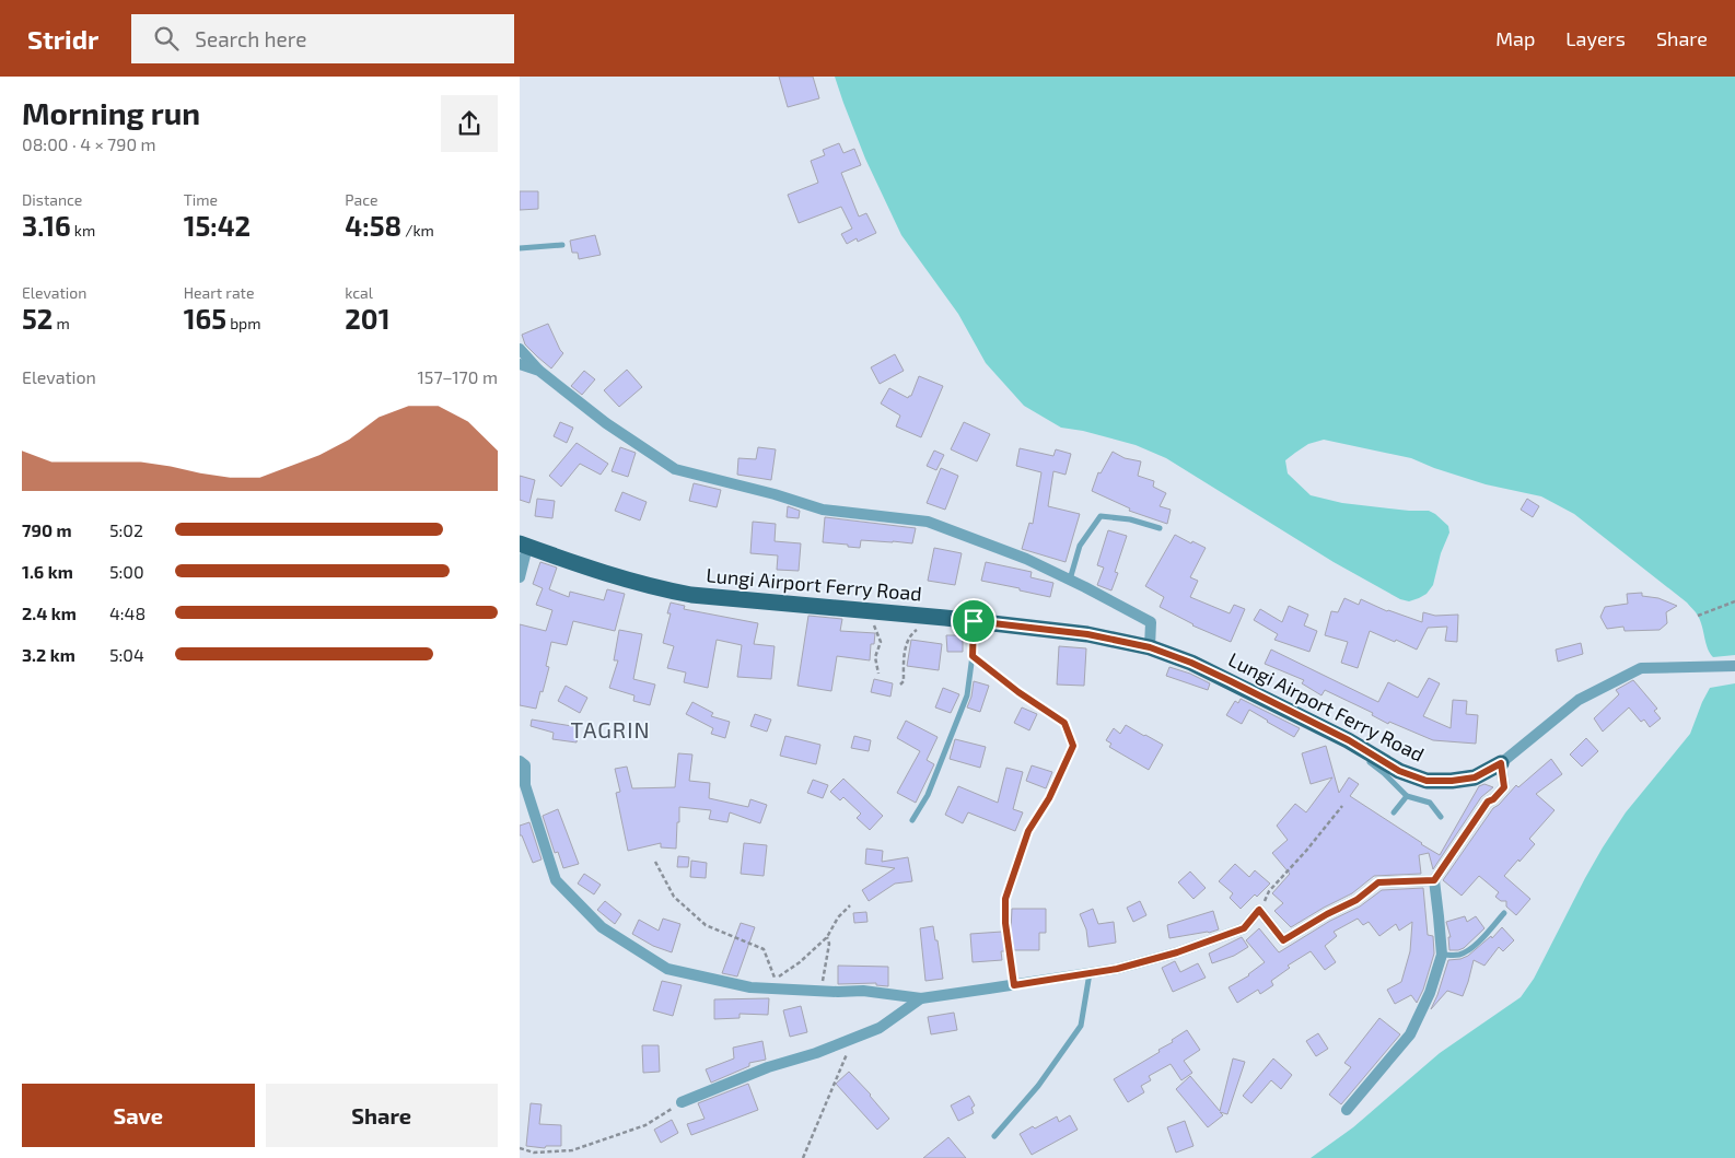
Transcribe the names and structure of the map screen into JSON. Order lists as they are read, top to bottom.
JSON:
{
  "streets": {
    "main road": ["Lungi Airport Ferry Road"]
  },
  "districts": ["TAGRIN"],
  "page": {
    "header": "Stridr",
    "search": "Search here",
    "nav": ["Map", "Layers", "Share"],
    "heading": ["Morning run", "08:00 · 4 × 790 m"],
    "stats": [
      ["Distance", "3.16 km"],
      ["Time", "15:42"],
      ["Pace", "4:58 /km"],
      ["Elevation", "52 m"],
      ["Heart rate", "165 bpm"],
      ["kcal", "201"]
    ],
    "chart": ["Elevation", "157–170 m"],
    "list": [
      {
        "name": "790 m",
        "note": "5:02"
      },
      {
        "name": "1.6 km",
        "note": "5:00"
      },
      {
        "name": "2.4 km",
        "note": "4:48"
      },
      {
        "name": "3.2 km",
        "note": "5:04"
      }
    ],
    "buttons": ["Save", "Share"]
  }
}
